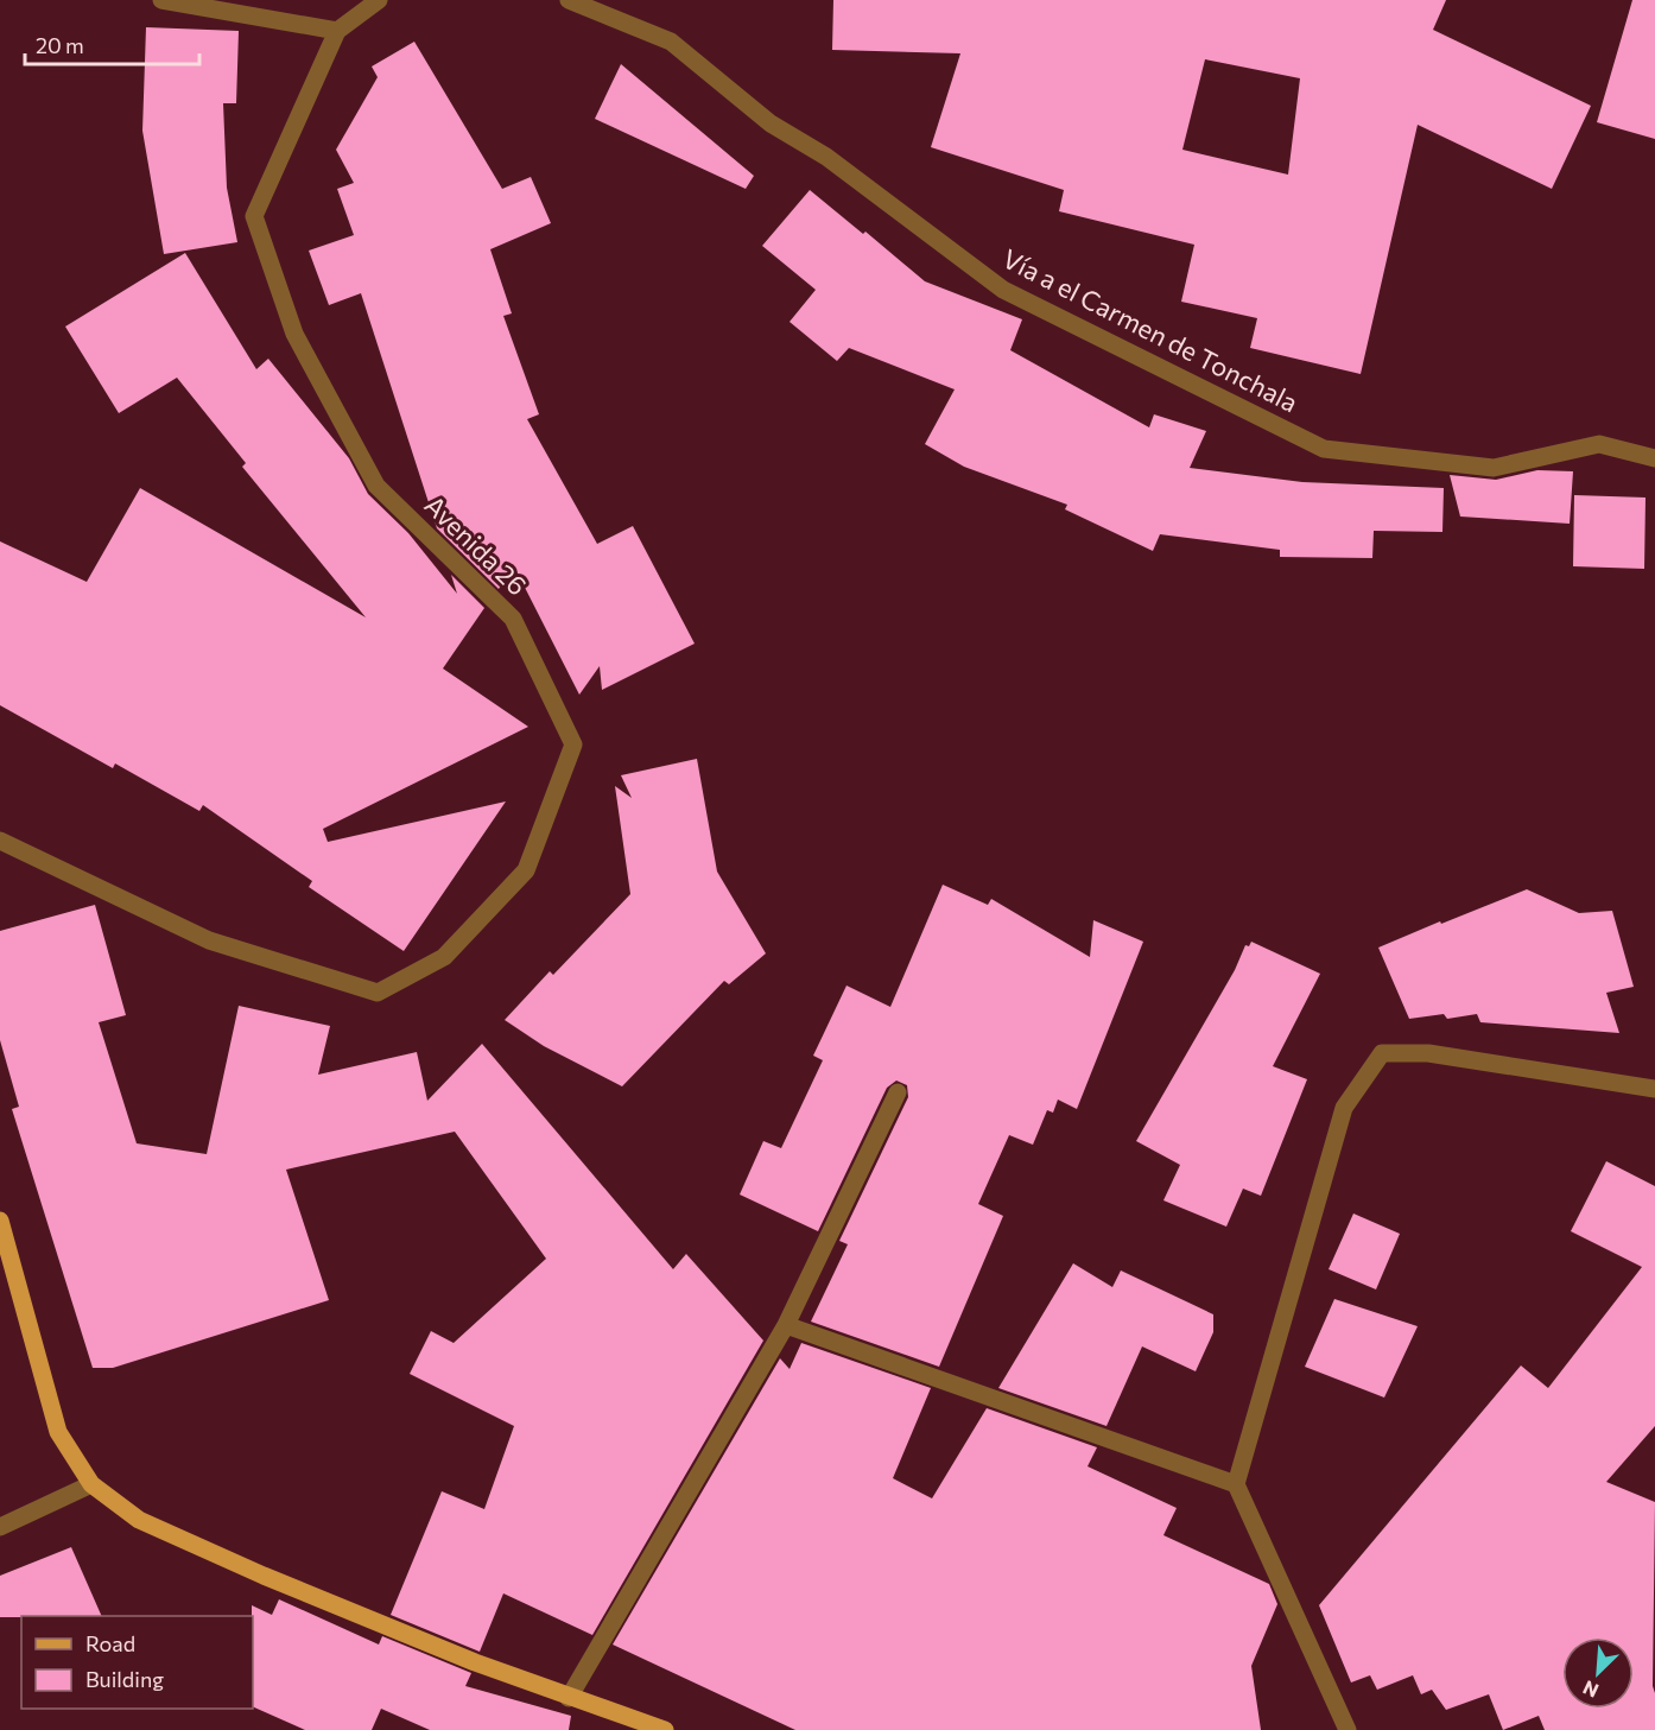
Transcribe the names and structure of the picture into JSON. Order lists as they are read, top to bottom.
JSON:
{
  "streets": {
    "street": ["Vía a el Carmen de Tonchala", "Avenida 26"]
  },
  "legend": ["Road", "Building"],
  "scale_bar": "20 m",
  "north": "bottom left"
}
